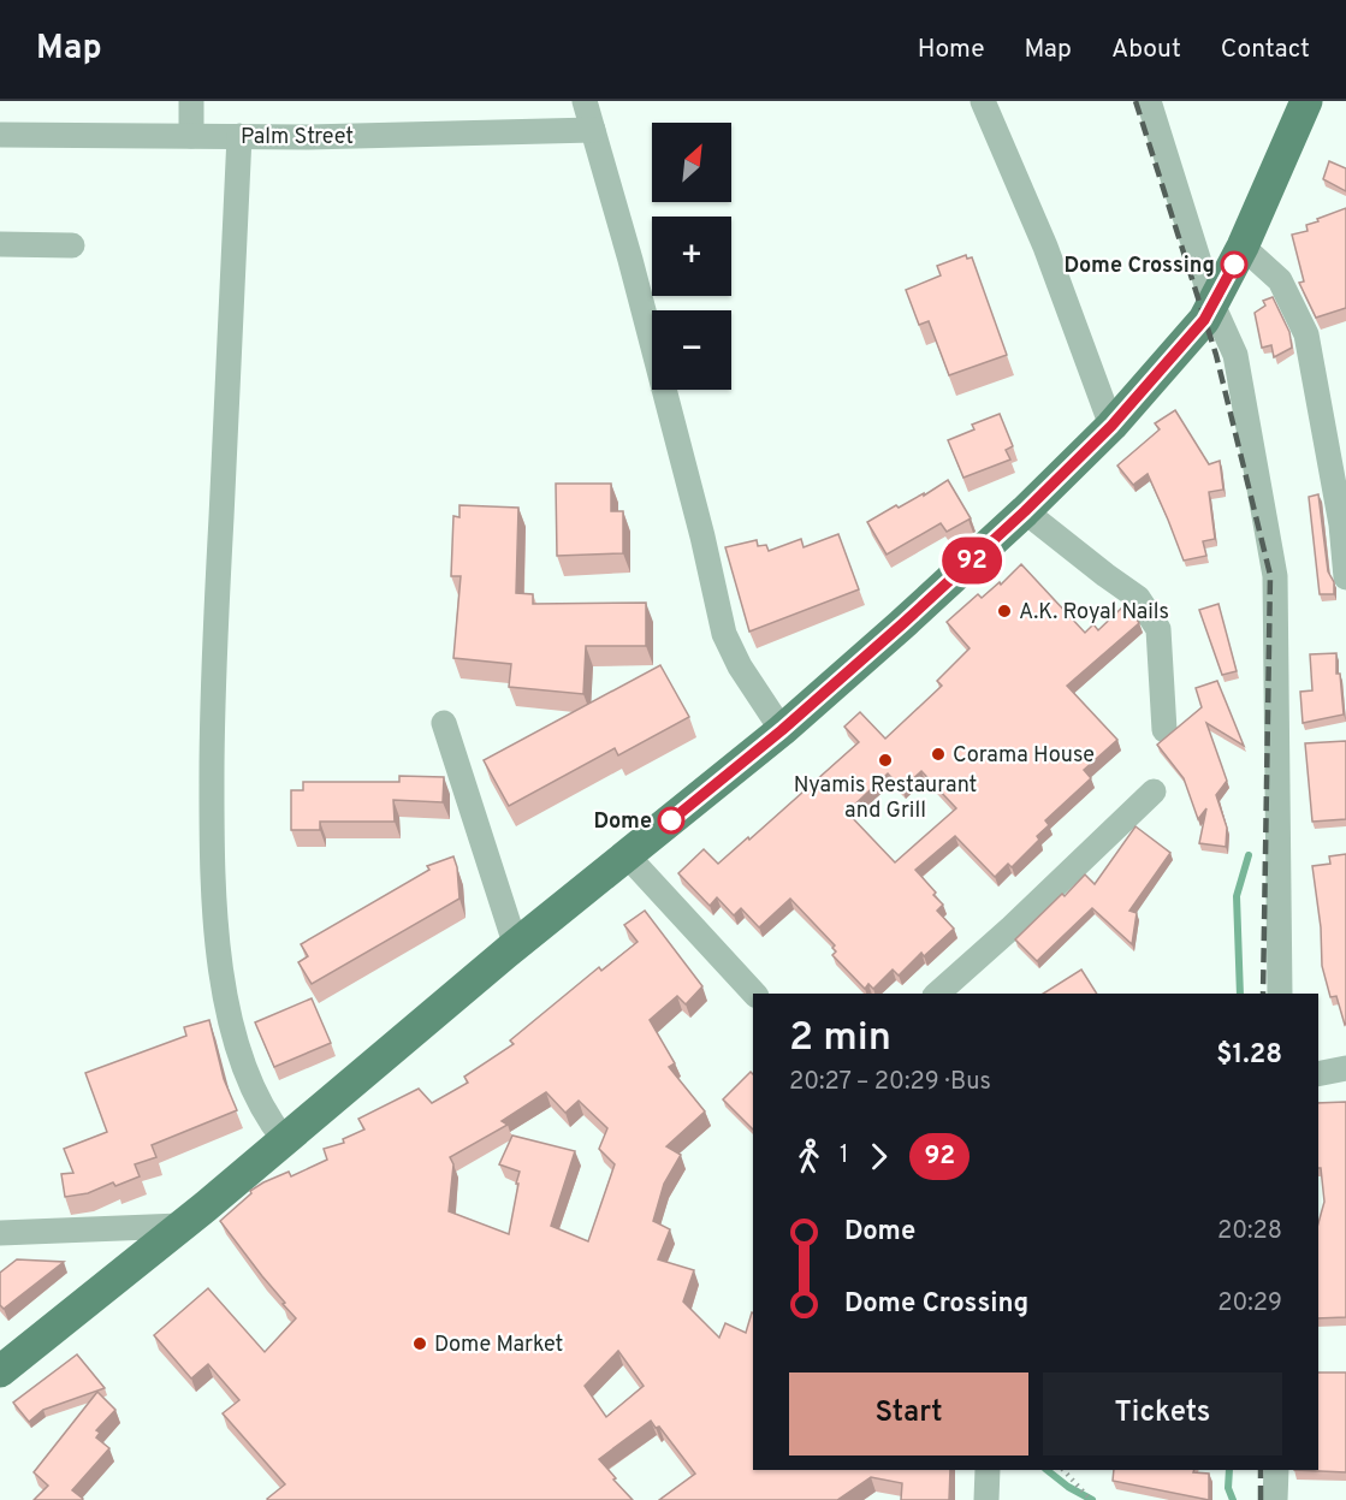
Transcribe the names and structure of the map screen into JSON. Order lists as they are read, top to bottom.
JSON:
{
  "streets": {
    "street": ["Palm Street"]
  },
  "places": [
    "Dome Crossing",
    "A.K. Royal Nails",
    "Corama House",
    "Nyamis Restaurant and Grill",
    "Dome",
    "Dome Market"
  ],
  "lines": ["bus line 92"],
  "north": "top right",
  "page": {
    "header": "Map",
    "nav": [
      "Home",
      "Map",
      "About",
      "Contact"
    ],
    "on_map": "92",
    "map_buttons": ["+", "−"],
    "heading": ["2 min", "20:27 – 20:29 · Bus", "$1.28"],
    "legs": ["1", "92"],
    "list": [
      {
        "name": "Dome",
        "value": "20:28"
      },
      {
        "name": "Dome Crossing",
        "value": "20:29"
      }
    ],
    "buttons": ["Start", "Tickets"]
  }
}
